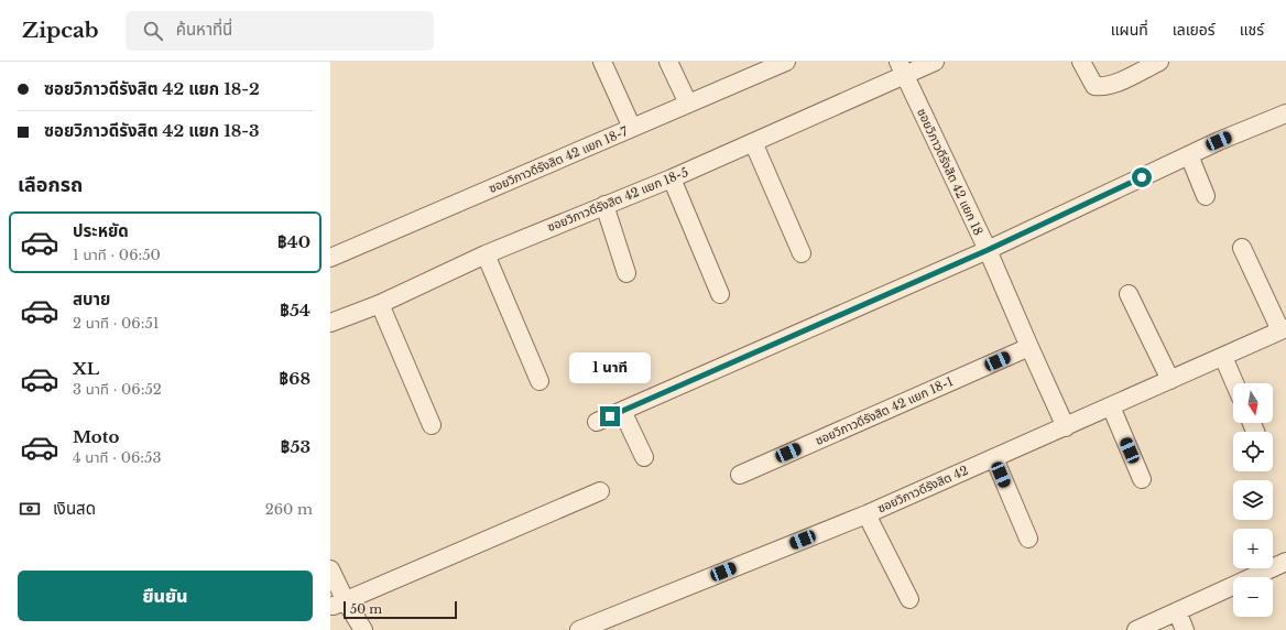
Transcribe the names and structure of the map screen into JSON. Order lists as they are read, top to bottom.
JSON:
{
  "streets": {
    "street": [
      "ซอยวิภาวดีรังสิต 42 แยก 18-7",
      "ซอยวิภาวดีรังสิต 42 แยก 18",
      "ซอยวิภาวดีรังสิต 42 แยก 18-5",
      "ซอยวิภาวดีรังสิต 42 แยก 18-1",
      "ซอยวิภาวดีรังสิต 42"
    ]
  },
  "crossings": [
    ["ซอยวิภาวดีรังสิต 42 แยก 18", "ซอยวิภาวดีรังสิต 42 แยก 18-5"],
    ["ซอยวิภาวดีรังสิต 42 แยก 18", "ซอยวิภาวดีรังสิต 42 แยก 18-1"],
    ["ซอยวิภาวดีรังสิต 42 แยก 18", "ซอยวิภาวดีรังสิต 42"]
  ],
  "scale_bar": "50 m",
  "north": "bottom",
  "page": {
    "header": "Zipcab",
    "search": "ค้นหาที่นี่",
    "nav": ["แผนที่", "เลเยอร์", "แชร์"],
    "banner": ["ซอยวิภาวดีรังสิต 42 แยก 18-2", "ซอยวิภาวดีรังสิต 42 แยก 18-3"],
    "heading": "เลือกรถ",
    "list": [
      {
        "name": "ประหยัด",
        "note": "1 นาที · 06:50",
        "value": "฿40"
      },
      {
        "name": "สบาย",
        "note": "2 นาที · 06:51",
        "value": "฿54"
      },
      {
        "name": "XL",
        "note": "3 นาที · 06:52",
        "value": "฿68"
      },
      {
        "name": "Moto",
        "note": "4 นาที · 06:53",
        "value": "฿53"
      }
    ],
    "bubble": "1 นาที",
    "map_buttons": ["+", "−"],
    "pay": ["เงินสด", "260 m"],
    "buttons": "ยืนยัน",
    "scale": "50 m"
  }
}
